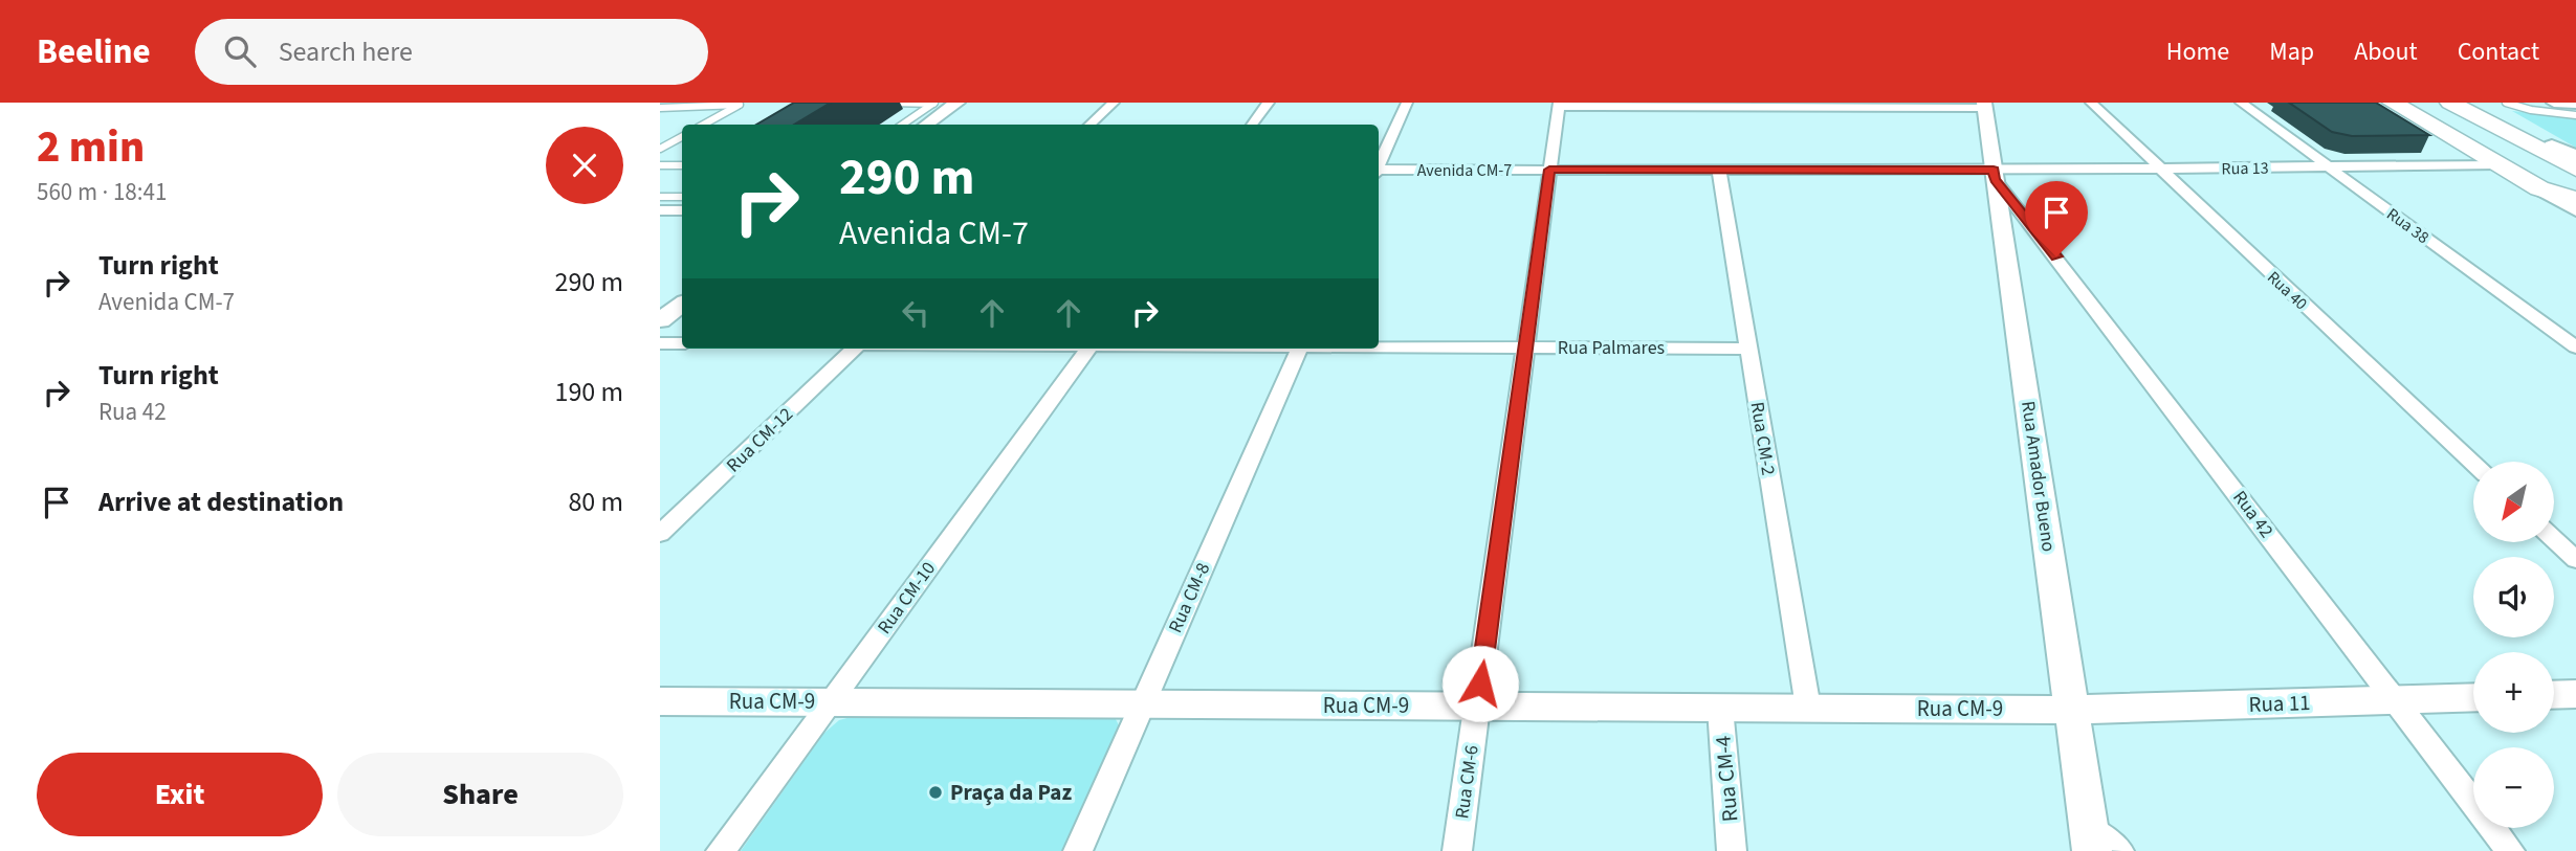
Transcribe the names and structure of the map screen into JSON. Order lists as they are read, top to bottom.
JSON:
{
  "streets": {
    "street": [
      "Rua 13",
      "Avenida CM-7",
      "Rua 38",
      "Rua 40",
      "Rua Palmares",
      "Rua CM-2",
      "Rua CM-12",
      "Rua Amador Bueno",
      "Rua 42",
      "Rua CM-10",
      "Rua CM-8",
      "Rua CM-9",
      "Rua 11",
      "Rua CM-4",
      "Rua CM-6"
    ]
  },
  "crossings": [
    ["Rua 13", "Avenida CM-7"],
    ["Rua 13", "Rua 38"],
    ["Rua 13", "Rua 40"],
    ["Rua 13", "Rua Amador Bueno"],
    ["Rua 13", "Rua 42"],
    ["Avenida CM-7", "Rua CM-2"],
    ["Avenida CM-7", "Rua Amador Bueno"],
    ["Avenida CM-7", "Rua 42"],
    ["Avenida CM-7", "Rua CM-6"],
    ["Rua Palmares", "Rua CM-2"],
    ["Rua Palmares", "Rua CM-6"],
    ["Rua CM-2", "Rua CM-9"],
    ["Rua Amador Bueno", "Rua 42"],
    ["Rua Amador Bueno", "Rua CM-9"],
    ["Rua Amador Bueno", "Rua 11"],
    ["Rua 42", "Rua 11"],
    ["Rua CM-10", "Rua CM-9"],
    ["Rua CM-8", "Rua CM-9"],
    ["Rua CM-9", "Rua 11"],
    ["Rua CM-9", "Rua CM-4"],
    ["Rua CM-9", "Rua CM-6"]
  ],
  "places": ["Praça da Paz"],
  "north": "bottom left",
  "page": {
    "header": "Beeline",
    "search": "Search here",
    "nav": [
      "Home",
      "Map",
      "About",
      "Contact"
    ],
    "heading": ["2 min", "560 m · 18:41"],
    "turn": ["290 m", "Avenida CM-7"],
    "list": [
      {
        "name": "Turn right",
        "note": "Avenida CM-7",
        "value": "290 m"
      },
      {
        "name": "Turn right",
        "note": "Rua 42",
        "value": "190 m"
      },
      {
        "name": "Arrive at destination",
        "value": "80 m"
      }
    ],
    "map_buttons": ["+", "−"],
    "buttons": ["Exit", "Share"]
  }
}
